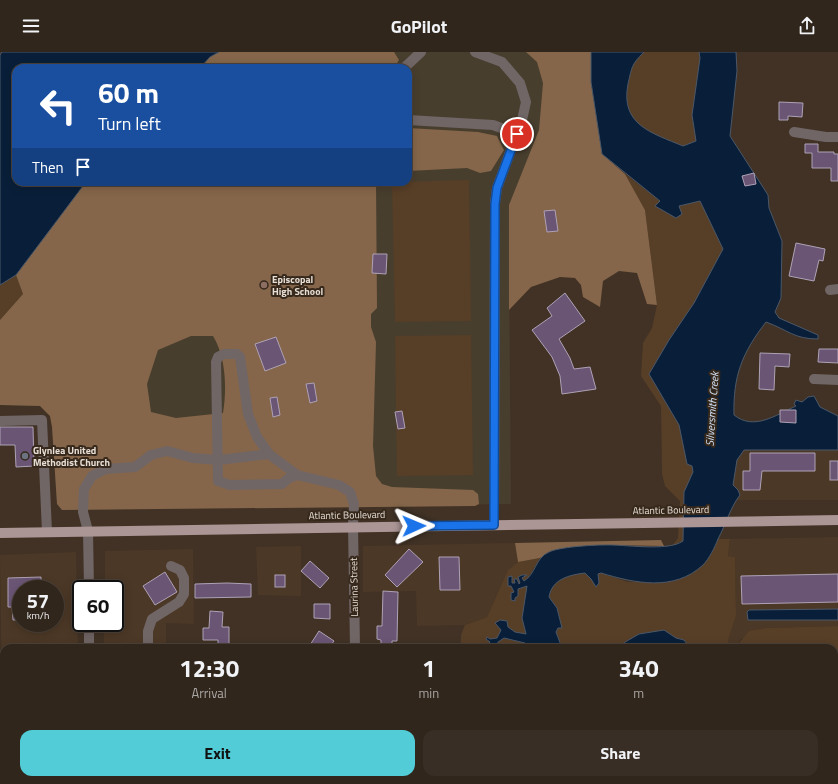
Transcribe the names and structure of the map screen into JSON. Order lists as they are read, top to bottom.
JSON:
{
  "streets": {
    "main road": ["Atlantic Boulevard"],
    "street": ["Laurina Street"]
  },
  "crossings": [
    ["Atlantic Boulevard", "Laurina Street"]
  ],
  "water": ["Silversmith Creek"],
  "places": ["Episcopal High School", "Glynlea United Methodist Church"],
  "page": {
    "header": "GoPilot",
    "turn": ["60 m", "Turn left"],
    "then": "Then",
    "speed": "57 km/h",
    "limit": "60",
    "eta": [
      "12:30",
      "Arrival",
      "1",
      "min",
      "340",
      "m"
    ],
    "buttons": ["Exit", "Share"]
  }
}
